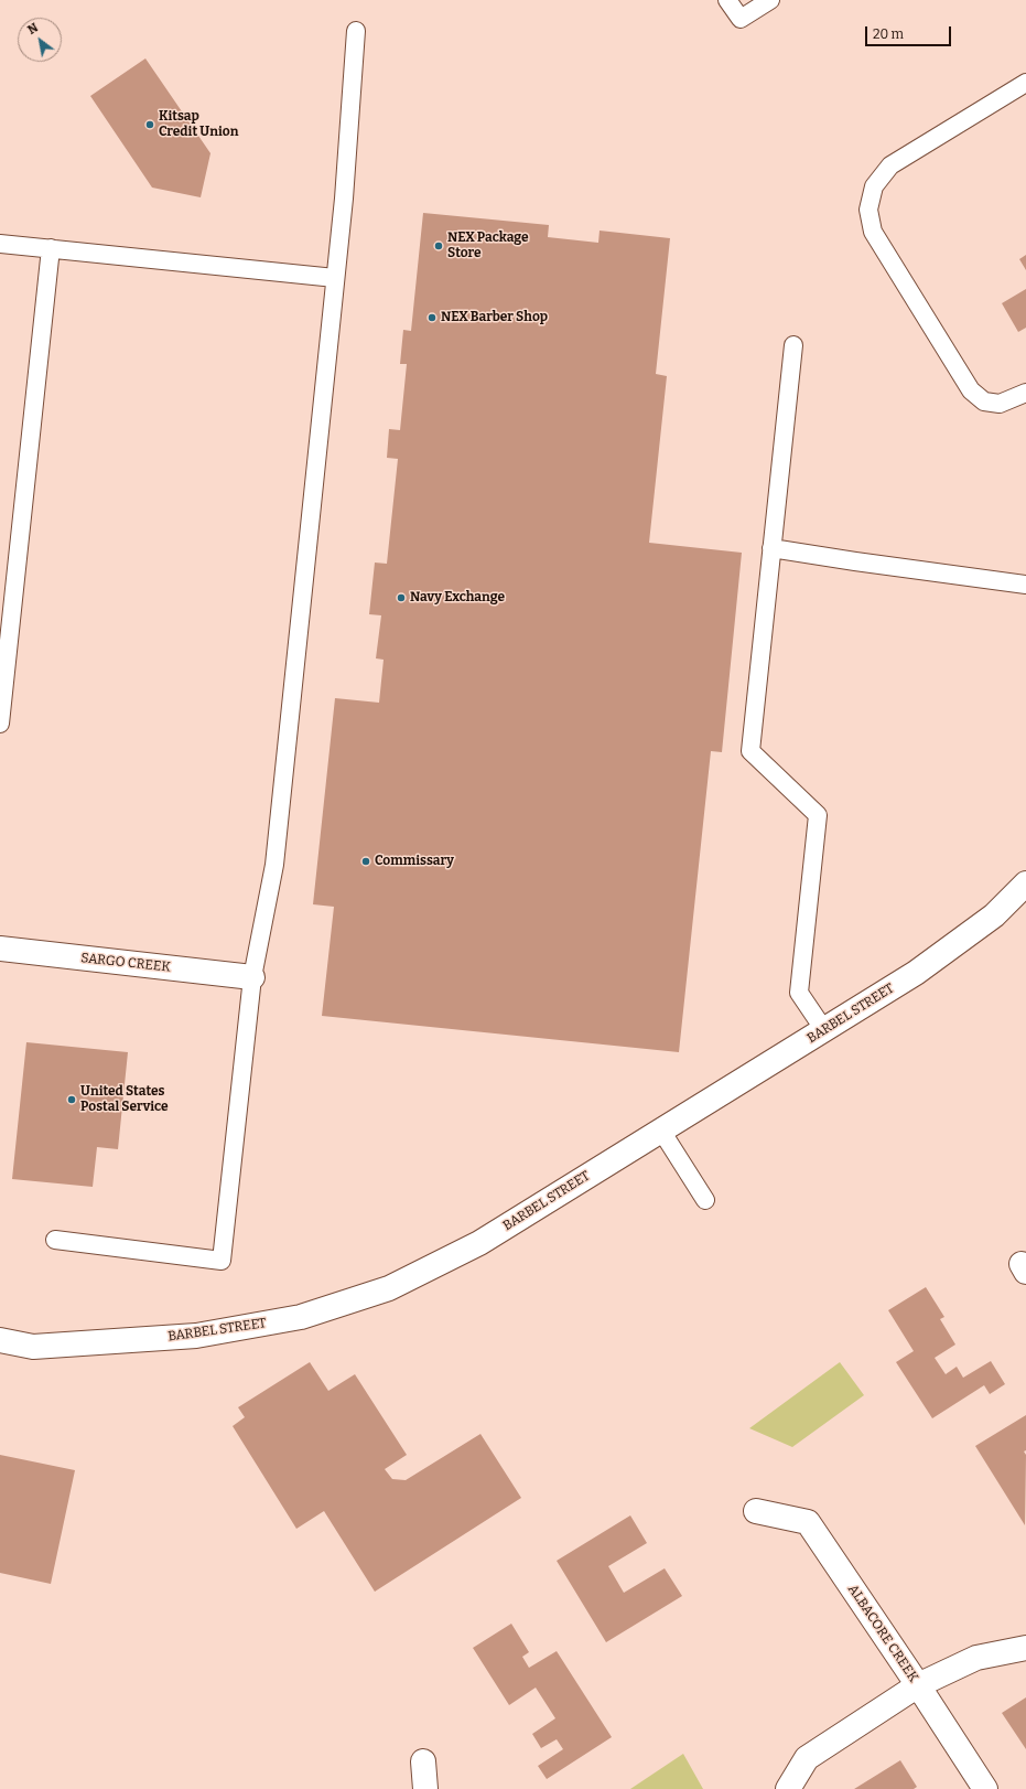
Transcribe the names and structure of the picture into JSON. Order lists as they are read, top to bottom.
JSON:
{
  "streets": {
    "street": ["SARGO CREEK", "BARBEL STREET", "ALBACORE CREEK"]
  },
  "places": [
    "Kitsap Credit Union",
    "NEX Package Store",
    "NEX Barber Shop",
    "Navy Exchange",
    "Commissary",
    "United States Postal Service"
  ],
  "scale_bar": "20 m",
  "north": "top left"
}
